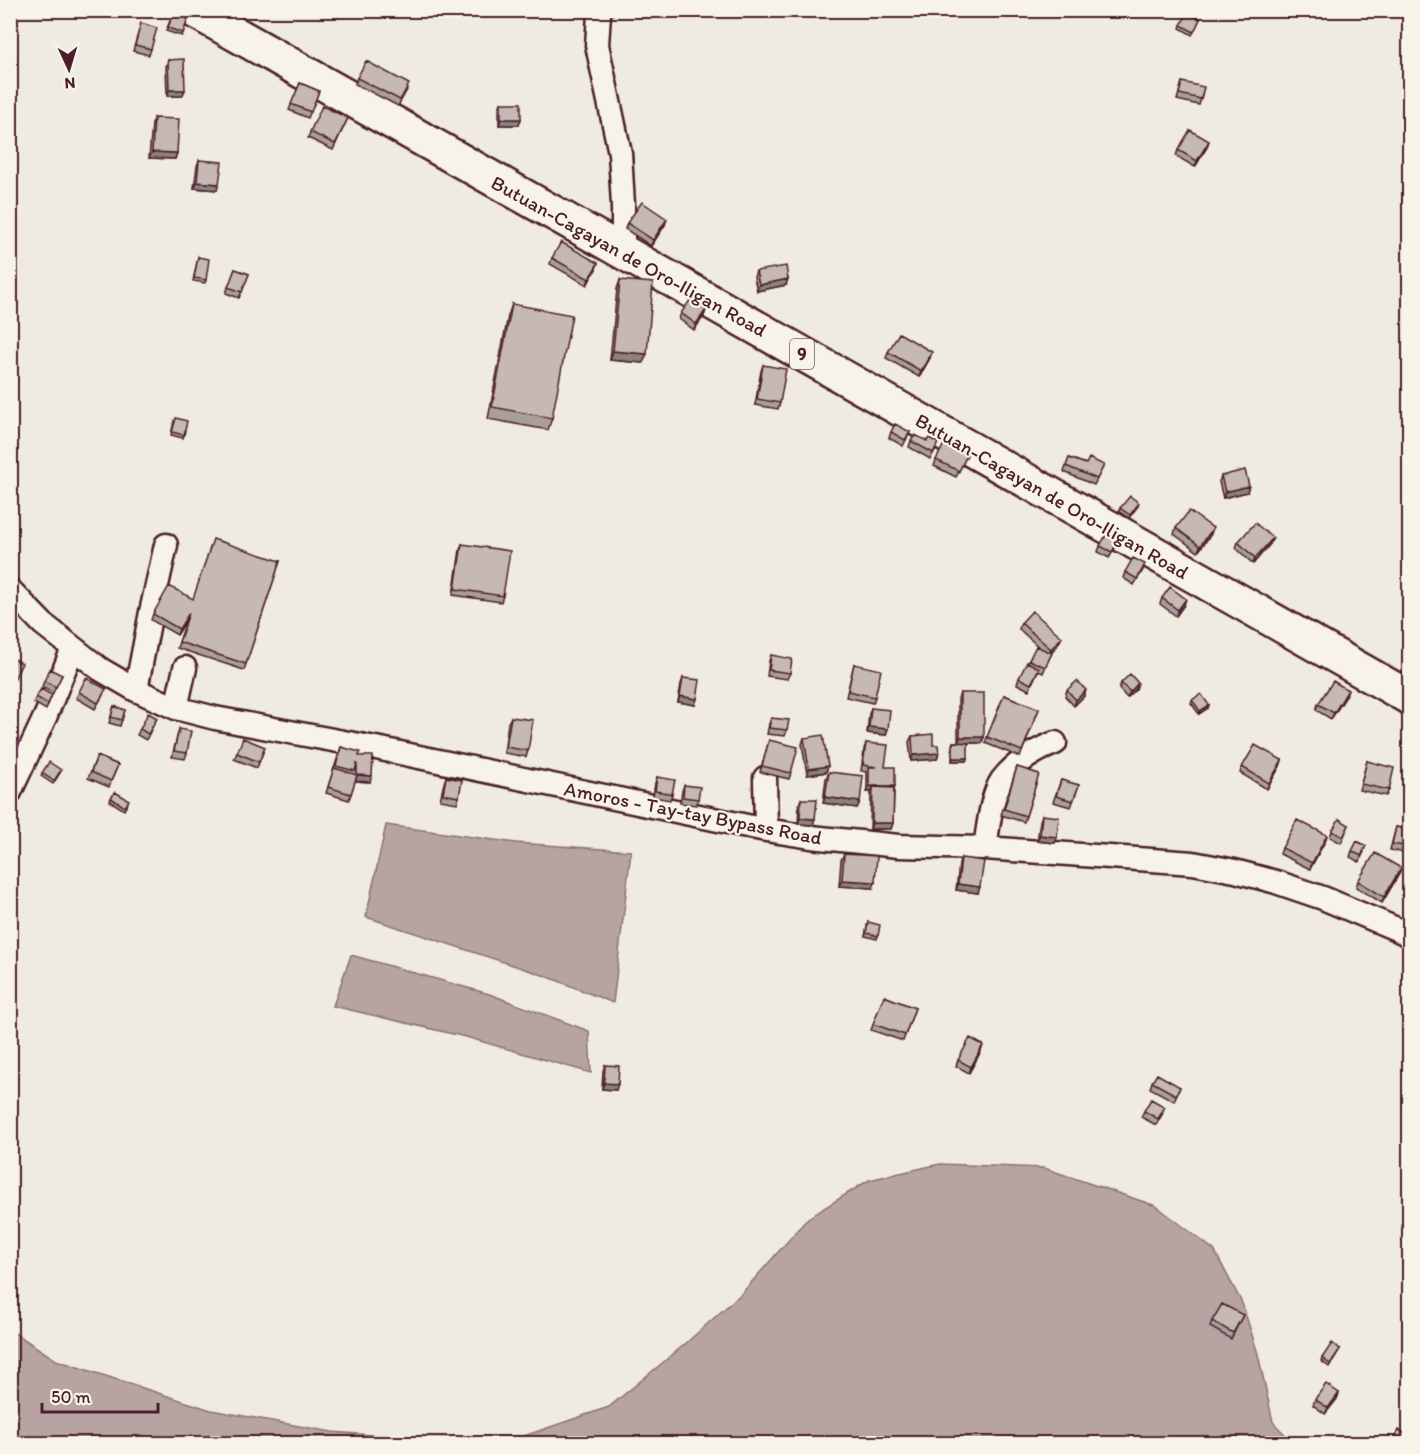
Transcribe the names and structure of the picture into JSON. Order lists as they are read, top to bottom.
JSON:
{
  "streets": {
    "highway": ["Butuan-Cagayan de Oro-Iligan Road", "9"],
    "street": ["Amoros - Tay-tay Bypass Road"]
  },
  "scale_bar": "50 m",
  "north": "bottom"
}
